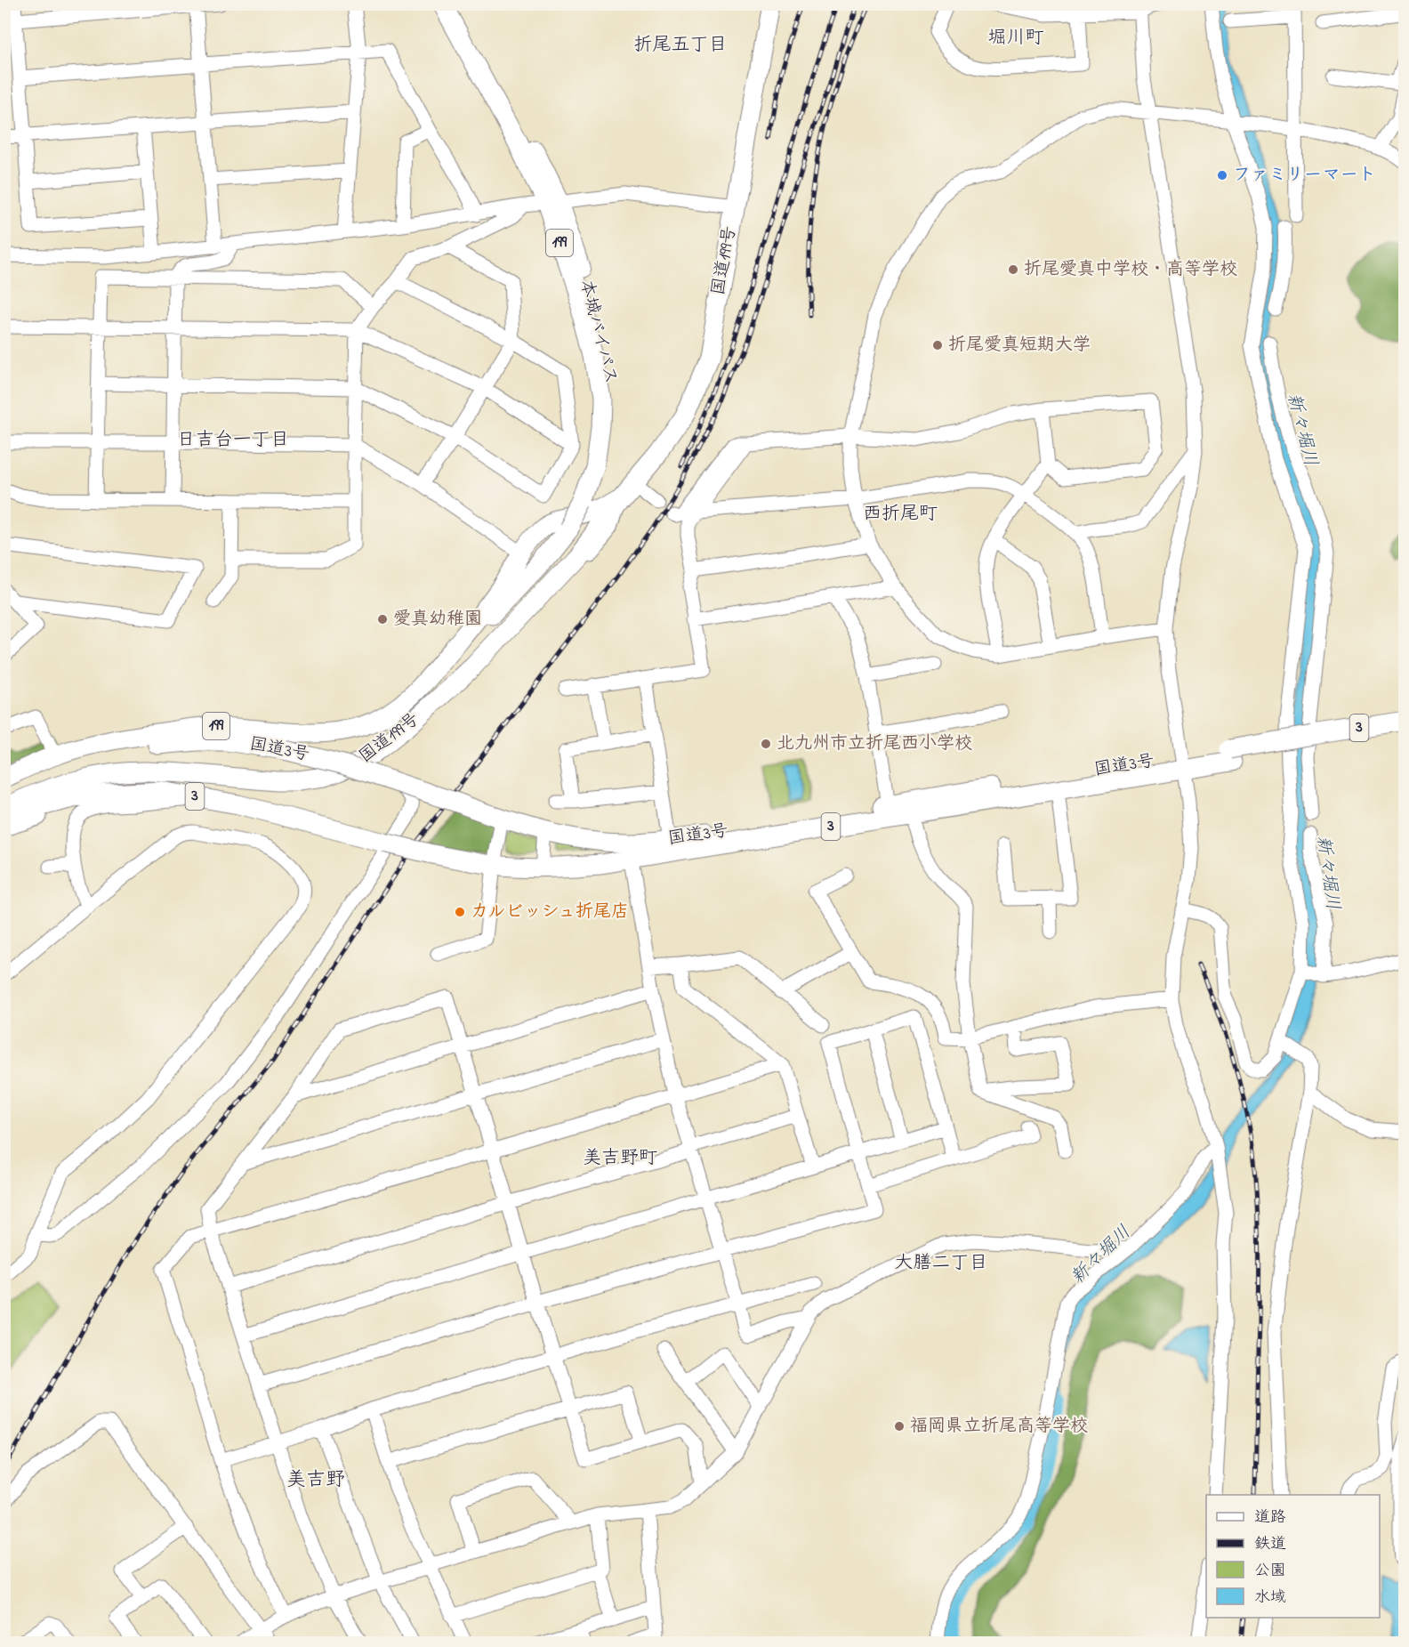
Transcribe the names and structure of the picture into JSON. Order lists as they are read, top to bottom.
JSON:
{
  "streets": {
    "highway": [
      "199",
      "国道199号",
      "本城バイパス",
      "3",
      "国道3号"
    ]
  },
  "crossings": [
    ["国道199号", "本城バイパス"]
  ],
  "districts": [
    "堀川町",
    "折尾五丁目",
    "日吉台一丁目",
    "西折尾町",
    "美吉野町",
    "大膳二丁目",
    "美吉野"
  ],
  "water": ["新々堀川"],
  "places": [
    "ファミリーマート",
    "折尾愛真中学校・高等学校",
    "折尾愛真短期大学",
    "愛真幼稚園",
    "北九州市立折尾西小学校",
    "カルビッシュ折尾店",
    "福岡県立折尾高等学校"
  ],
  "legend": [
    "道路",
    "鉄道",
    "公園",
    "水域"
  ]
}
